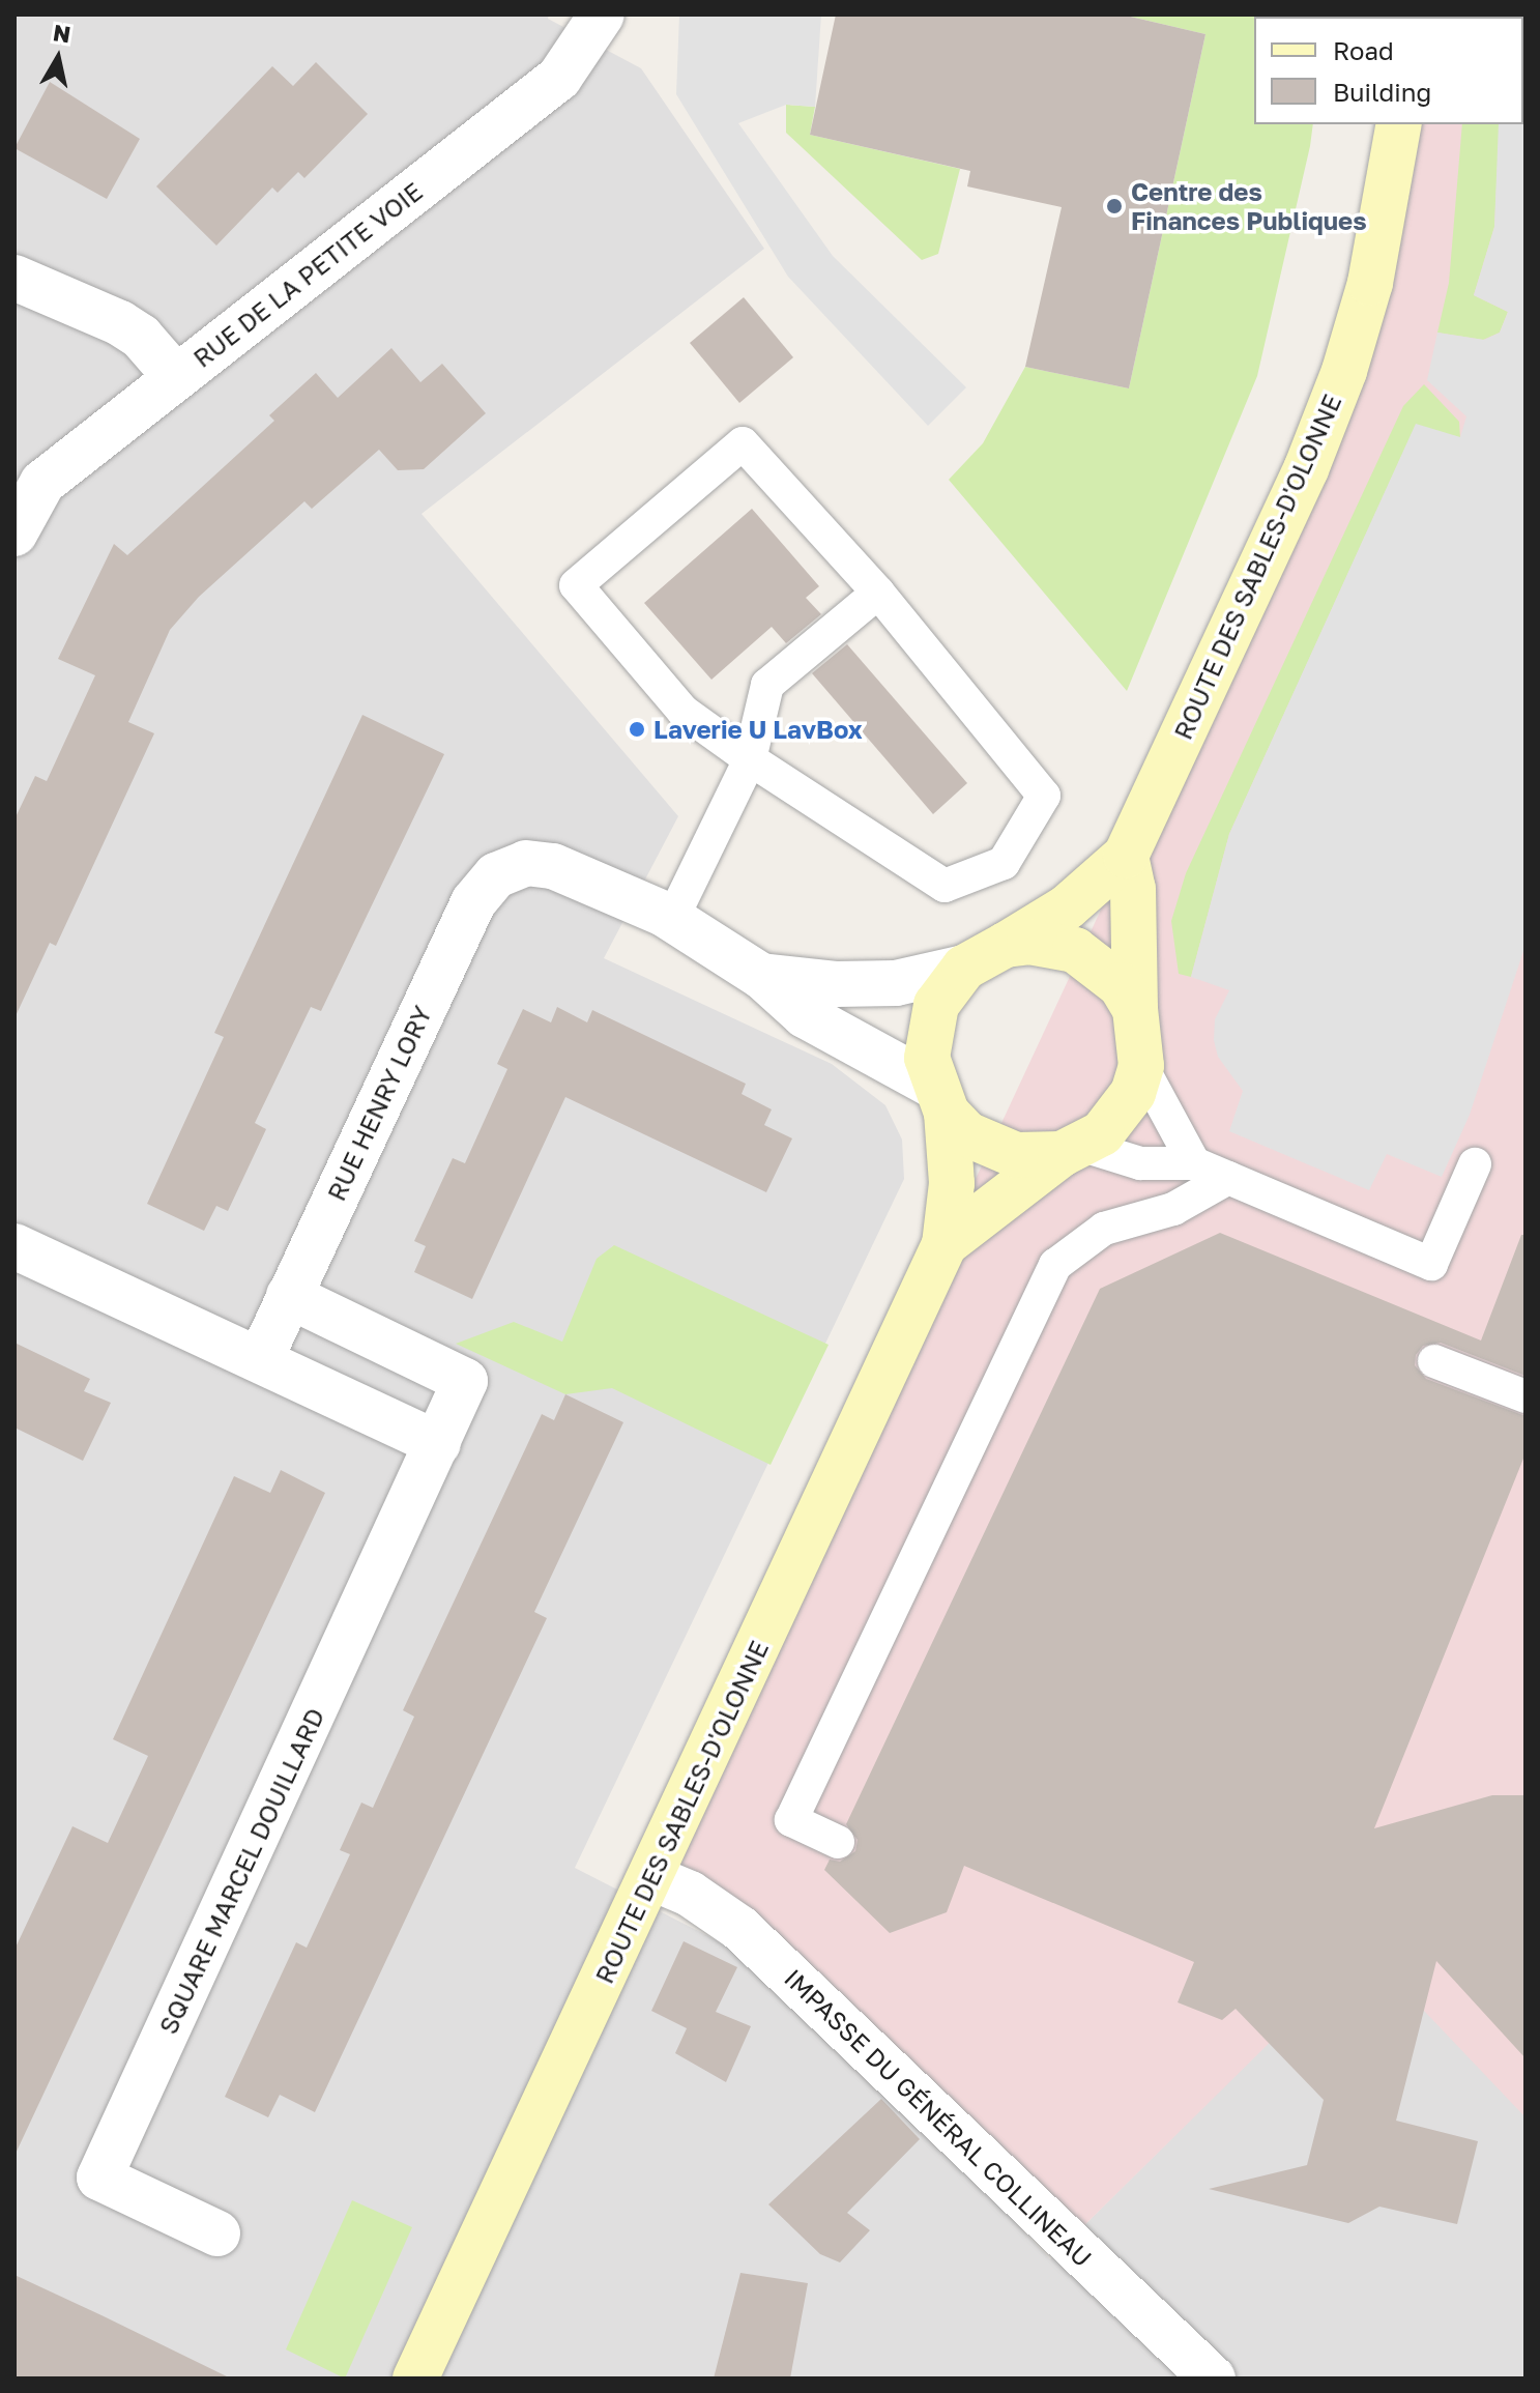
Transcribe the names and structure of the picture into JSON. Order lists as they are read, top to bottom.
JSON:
{
  "streets": {
    "main road": ["ROUTE DES SABLES-D'OLONNE"],
    "street": [
      "RUE DE LA PETITE VOIE",
      "RUE HENRY LORY",
      "SQUARE MARCEL DOUILLARD",
      "IMPASSE DU GÉNÉRAL COLLINEAU"
    ]
  },
  "crossings": [
    ["ROUTE DES SABLES-D'OLONNE", "RUE HENRY LORY"],
    ["ROUTE DES SABLES-D'OLONNE", "IMPASSE DU GÉNÉRAL COLLINEAU"],
    ["RUE HENRY LORY", "SQUARE MARCEL DOUILLARD"]
  ],
  "places": ["Centre des Finances Publiques", "Laverie U LavBox"],
  "legend": ["Road", "Building"],
  "north": "top"
}
